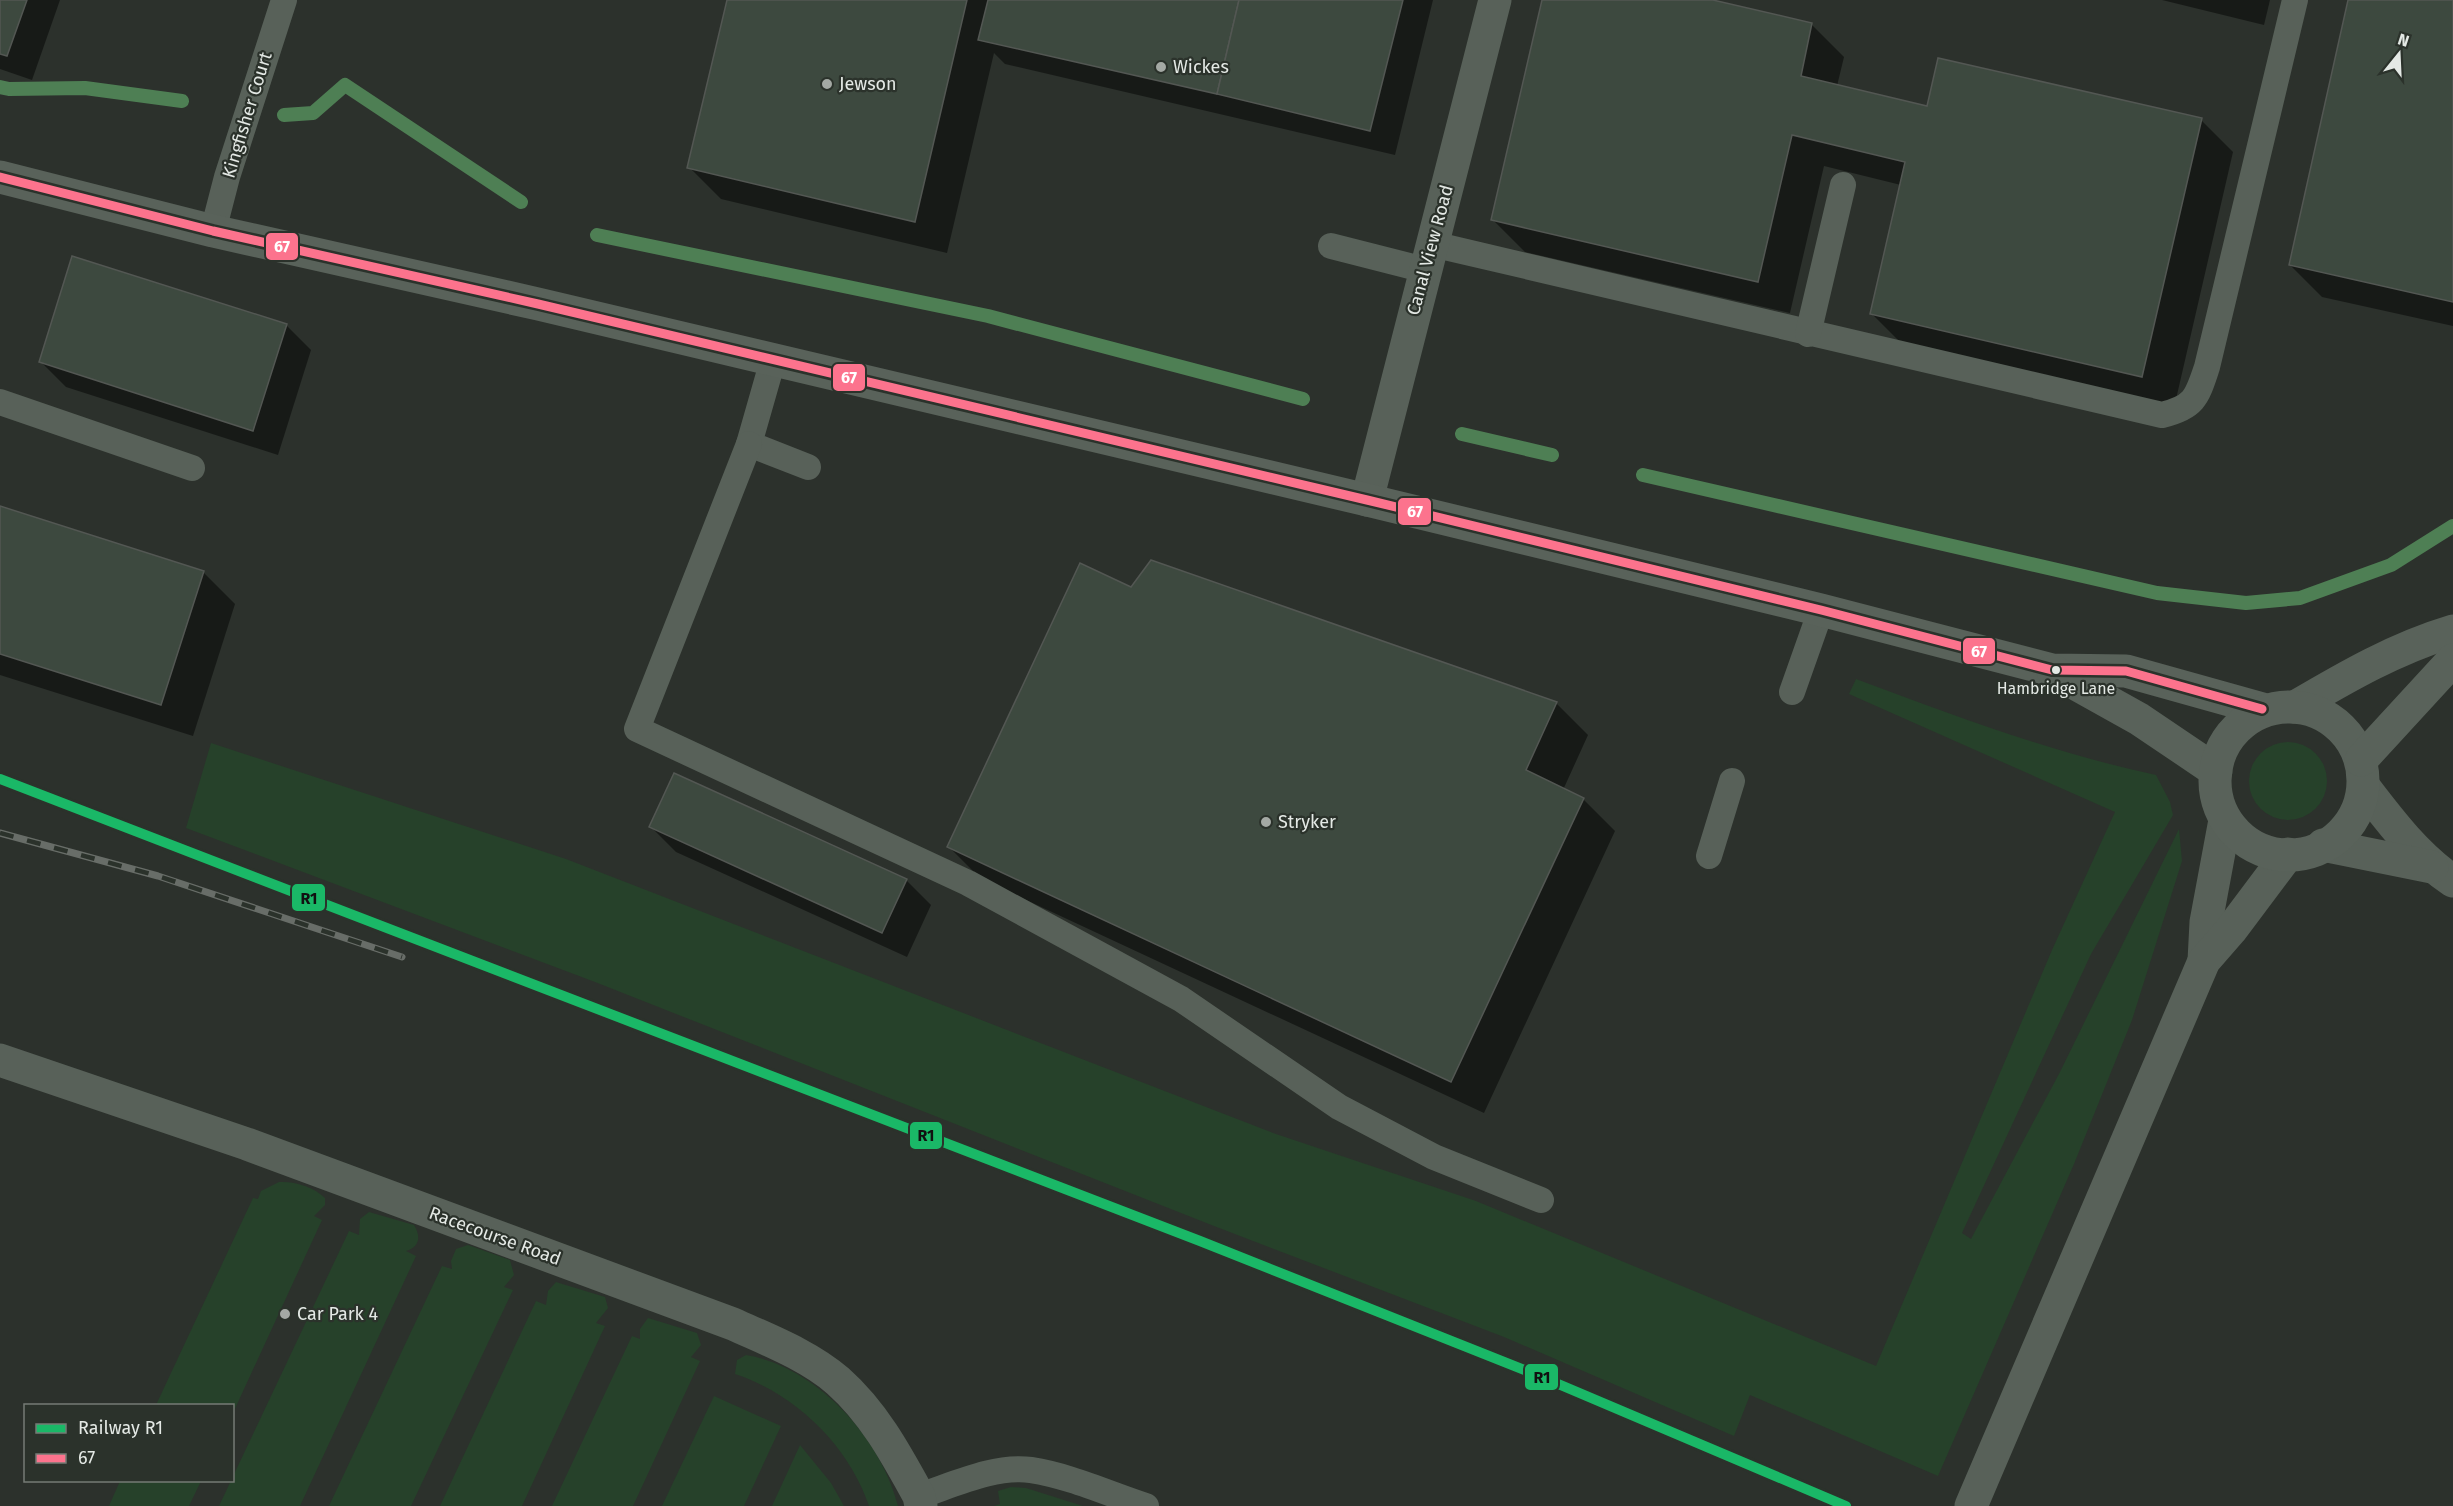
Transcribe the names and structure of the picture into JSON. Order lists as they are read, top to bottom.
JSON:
{
  "streets": {
    "street": ["Canal View Road", "Racecourse Road"],
    "lane": ["Kingfisher Court"]
  },
  "places": [
    "Wickes",
    "Jewson",
    "Hambridge Lane",
    "Stryker",
    "Car Park 4"
  ],
  "lines": ["transit line 67", "rail line R1"],
  "legend": ["Railway R1", "67"],
  "north": "top"
}
